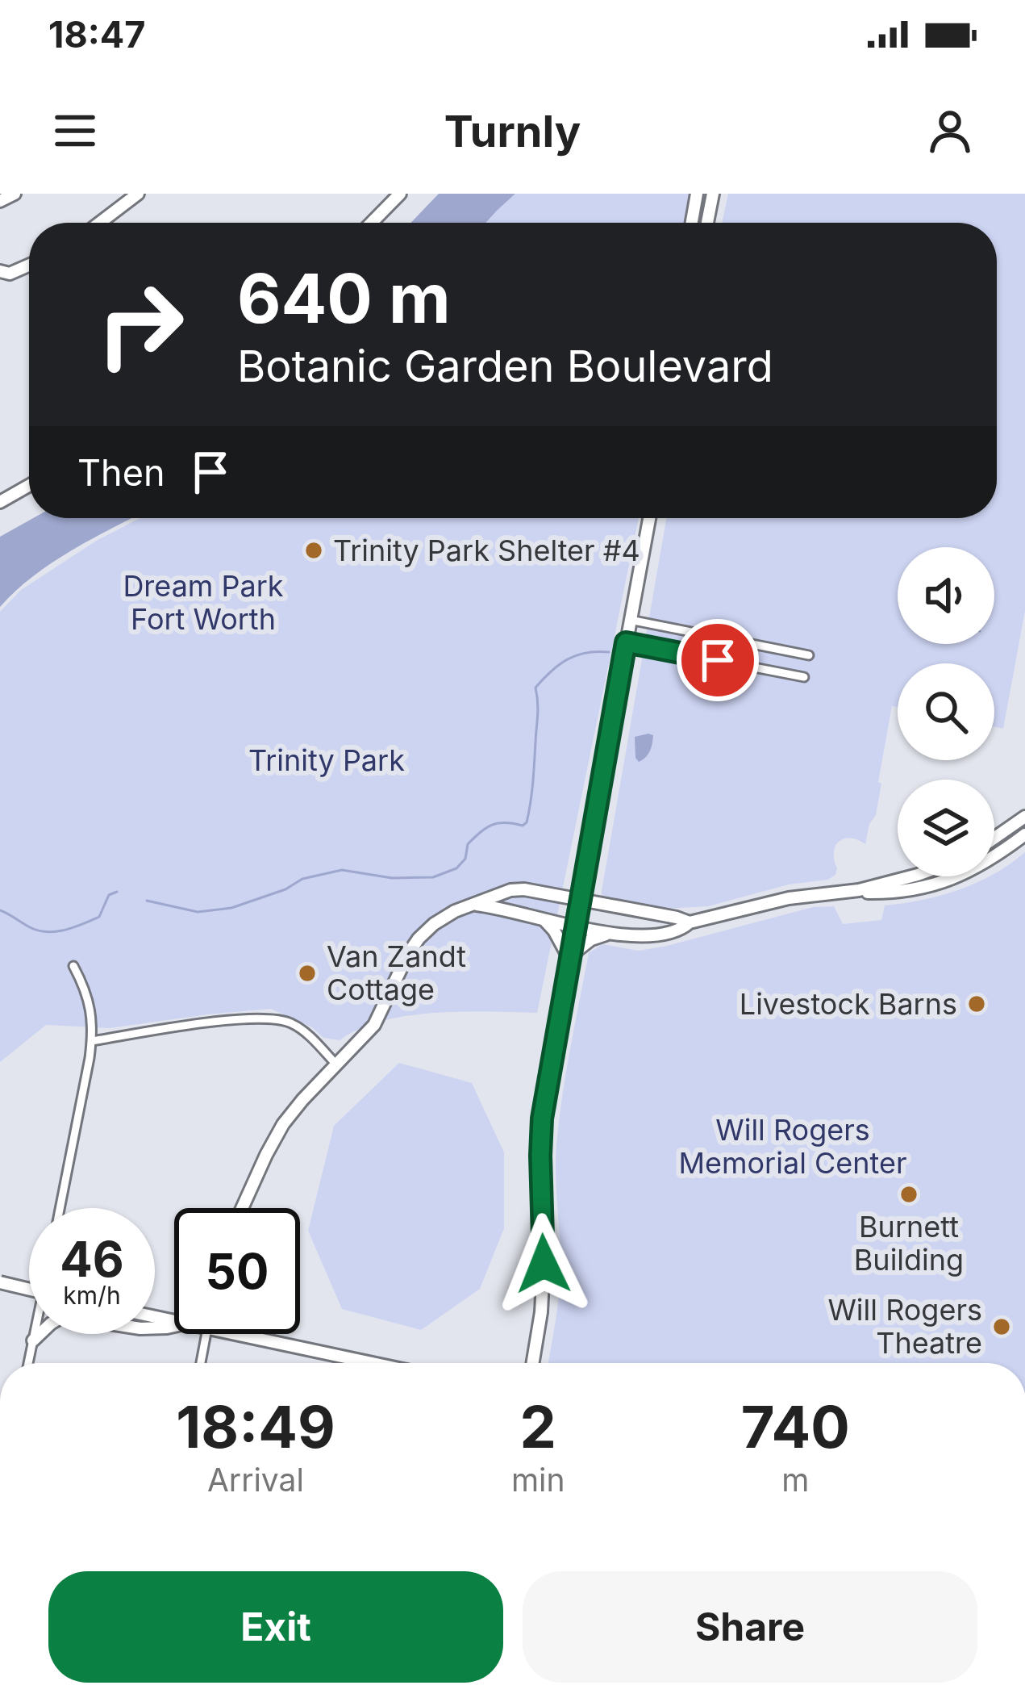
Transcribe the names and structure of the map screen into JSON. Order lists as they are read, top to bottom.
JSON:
{
  "parks": ["Dream Park Fort Worth", "Trinity Park", "Will Rogers Memorial Center"],
  "places": [
    "Trinity Park Shelter #4",
    "Van Zandt Cottage",
    "Livestock Barns",
    "Burnett Building",
    "Will Rogers Theatre"
  ],
  "page": {
    "status": "18:47",
    "header": "Turnly",
    "turn": ["640 m", "Botanic Garden Boulevard"],
    "then": "Then",
    "speed": "46 km/h",
    "limit": "50",
    "eta": [
      "18:49",
      "Arrival",
      "2",
      "min",
      "740",
      "m"
    ],
    "buttons": ["Exit", "Share"]
  }
}
